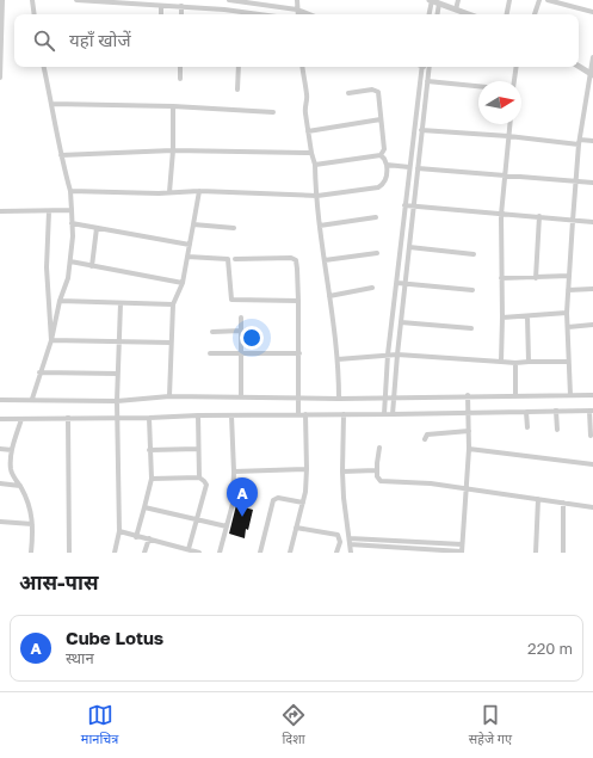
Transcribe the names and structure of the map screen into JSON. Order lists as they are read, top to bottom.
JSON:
{
  "north": "right",
  "page": {
    "search": "यहाँ खोजें",
    "pins": "A",
    "heading": "आस-पास",
    "list": [
      {
        "mark": "A",
        "name": "Cube Lotus",
        "note": "स्थान",
        "value": "220 m"
      }
    ],
    "nav": ["मानचित्र", "दिशा", "सहेजे गए"]
  }
}
